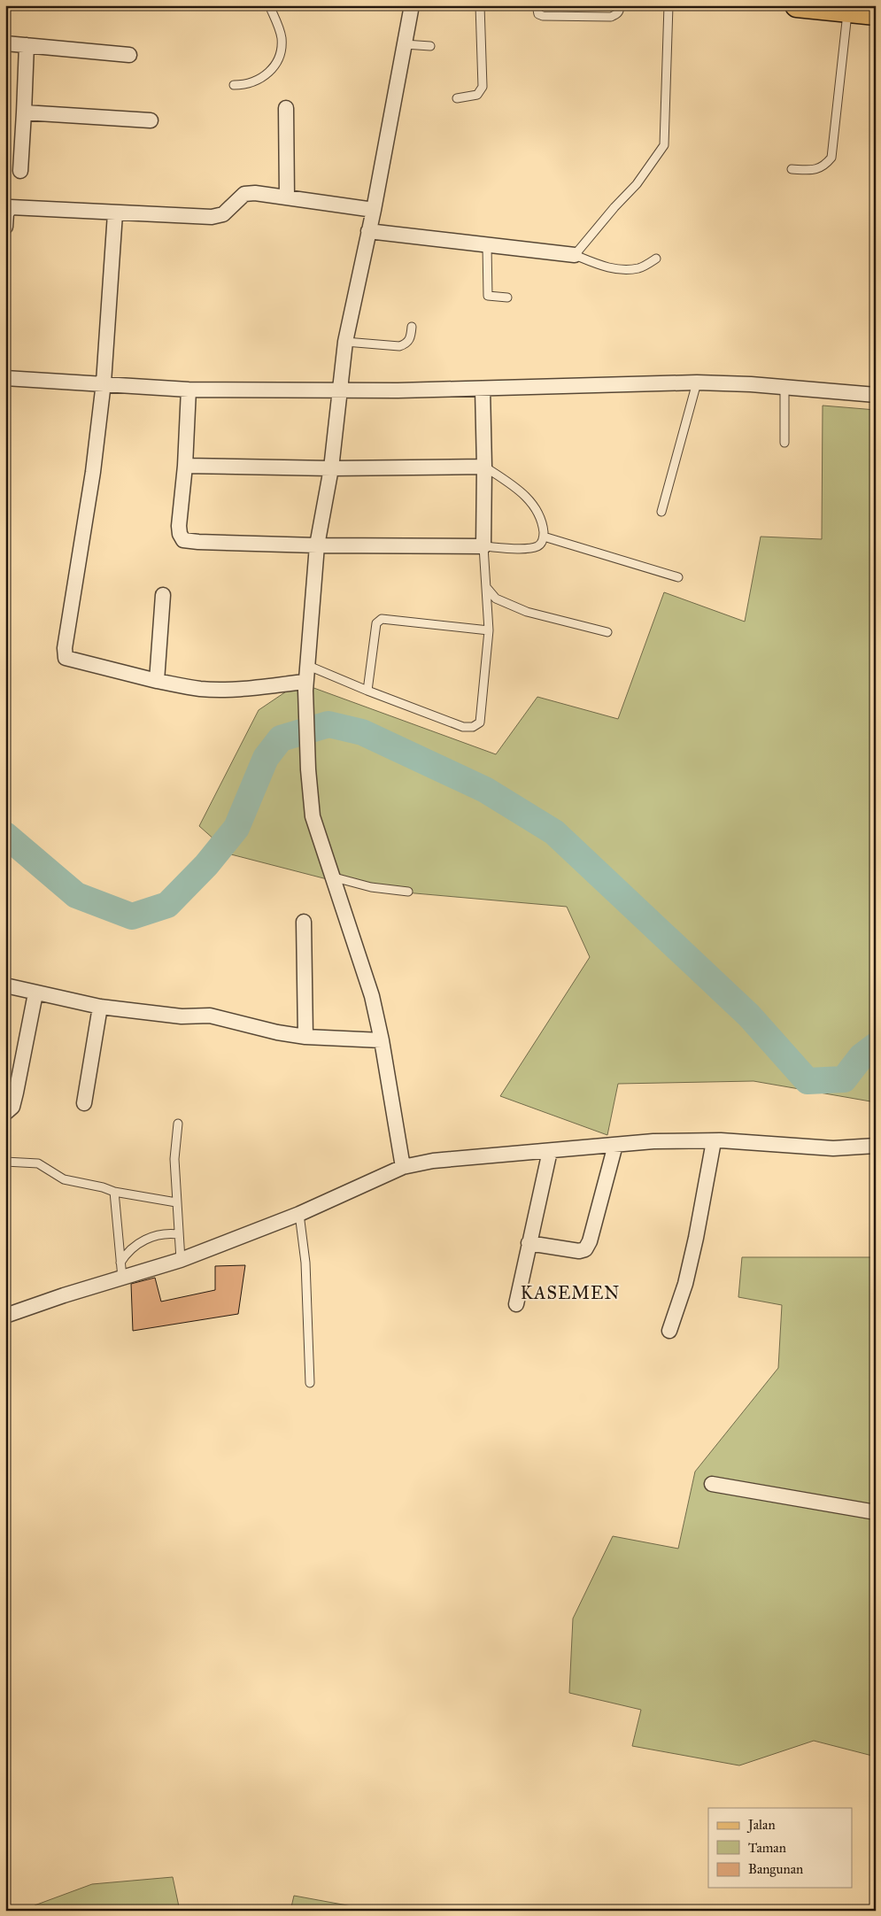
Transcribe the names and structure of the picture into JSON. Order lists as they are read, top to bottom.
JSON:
{
  "districts": ["KASEMEN"],
  "legend": ["Jalan", "Taman", "Bangunan"]
}
